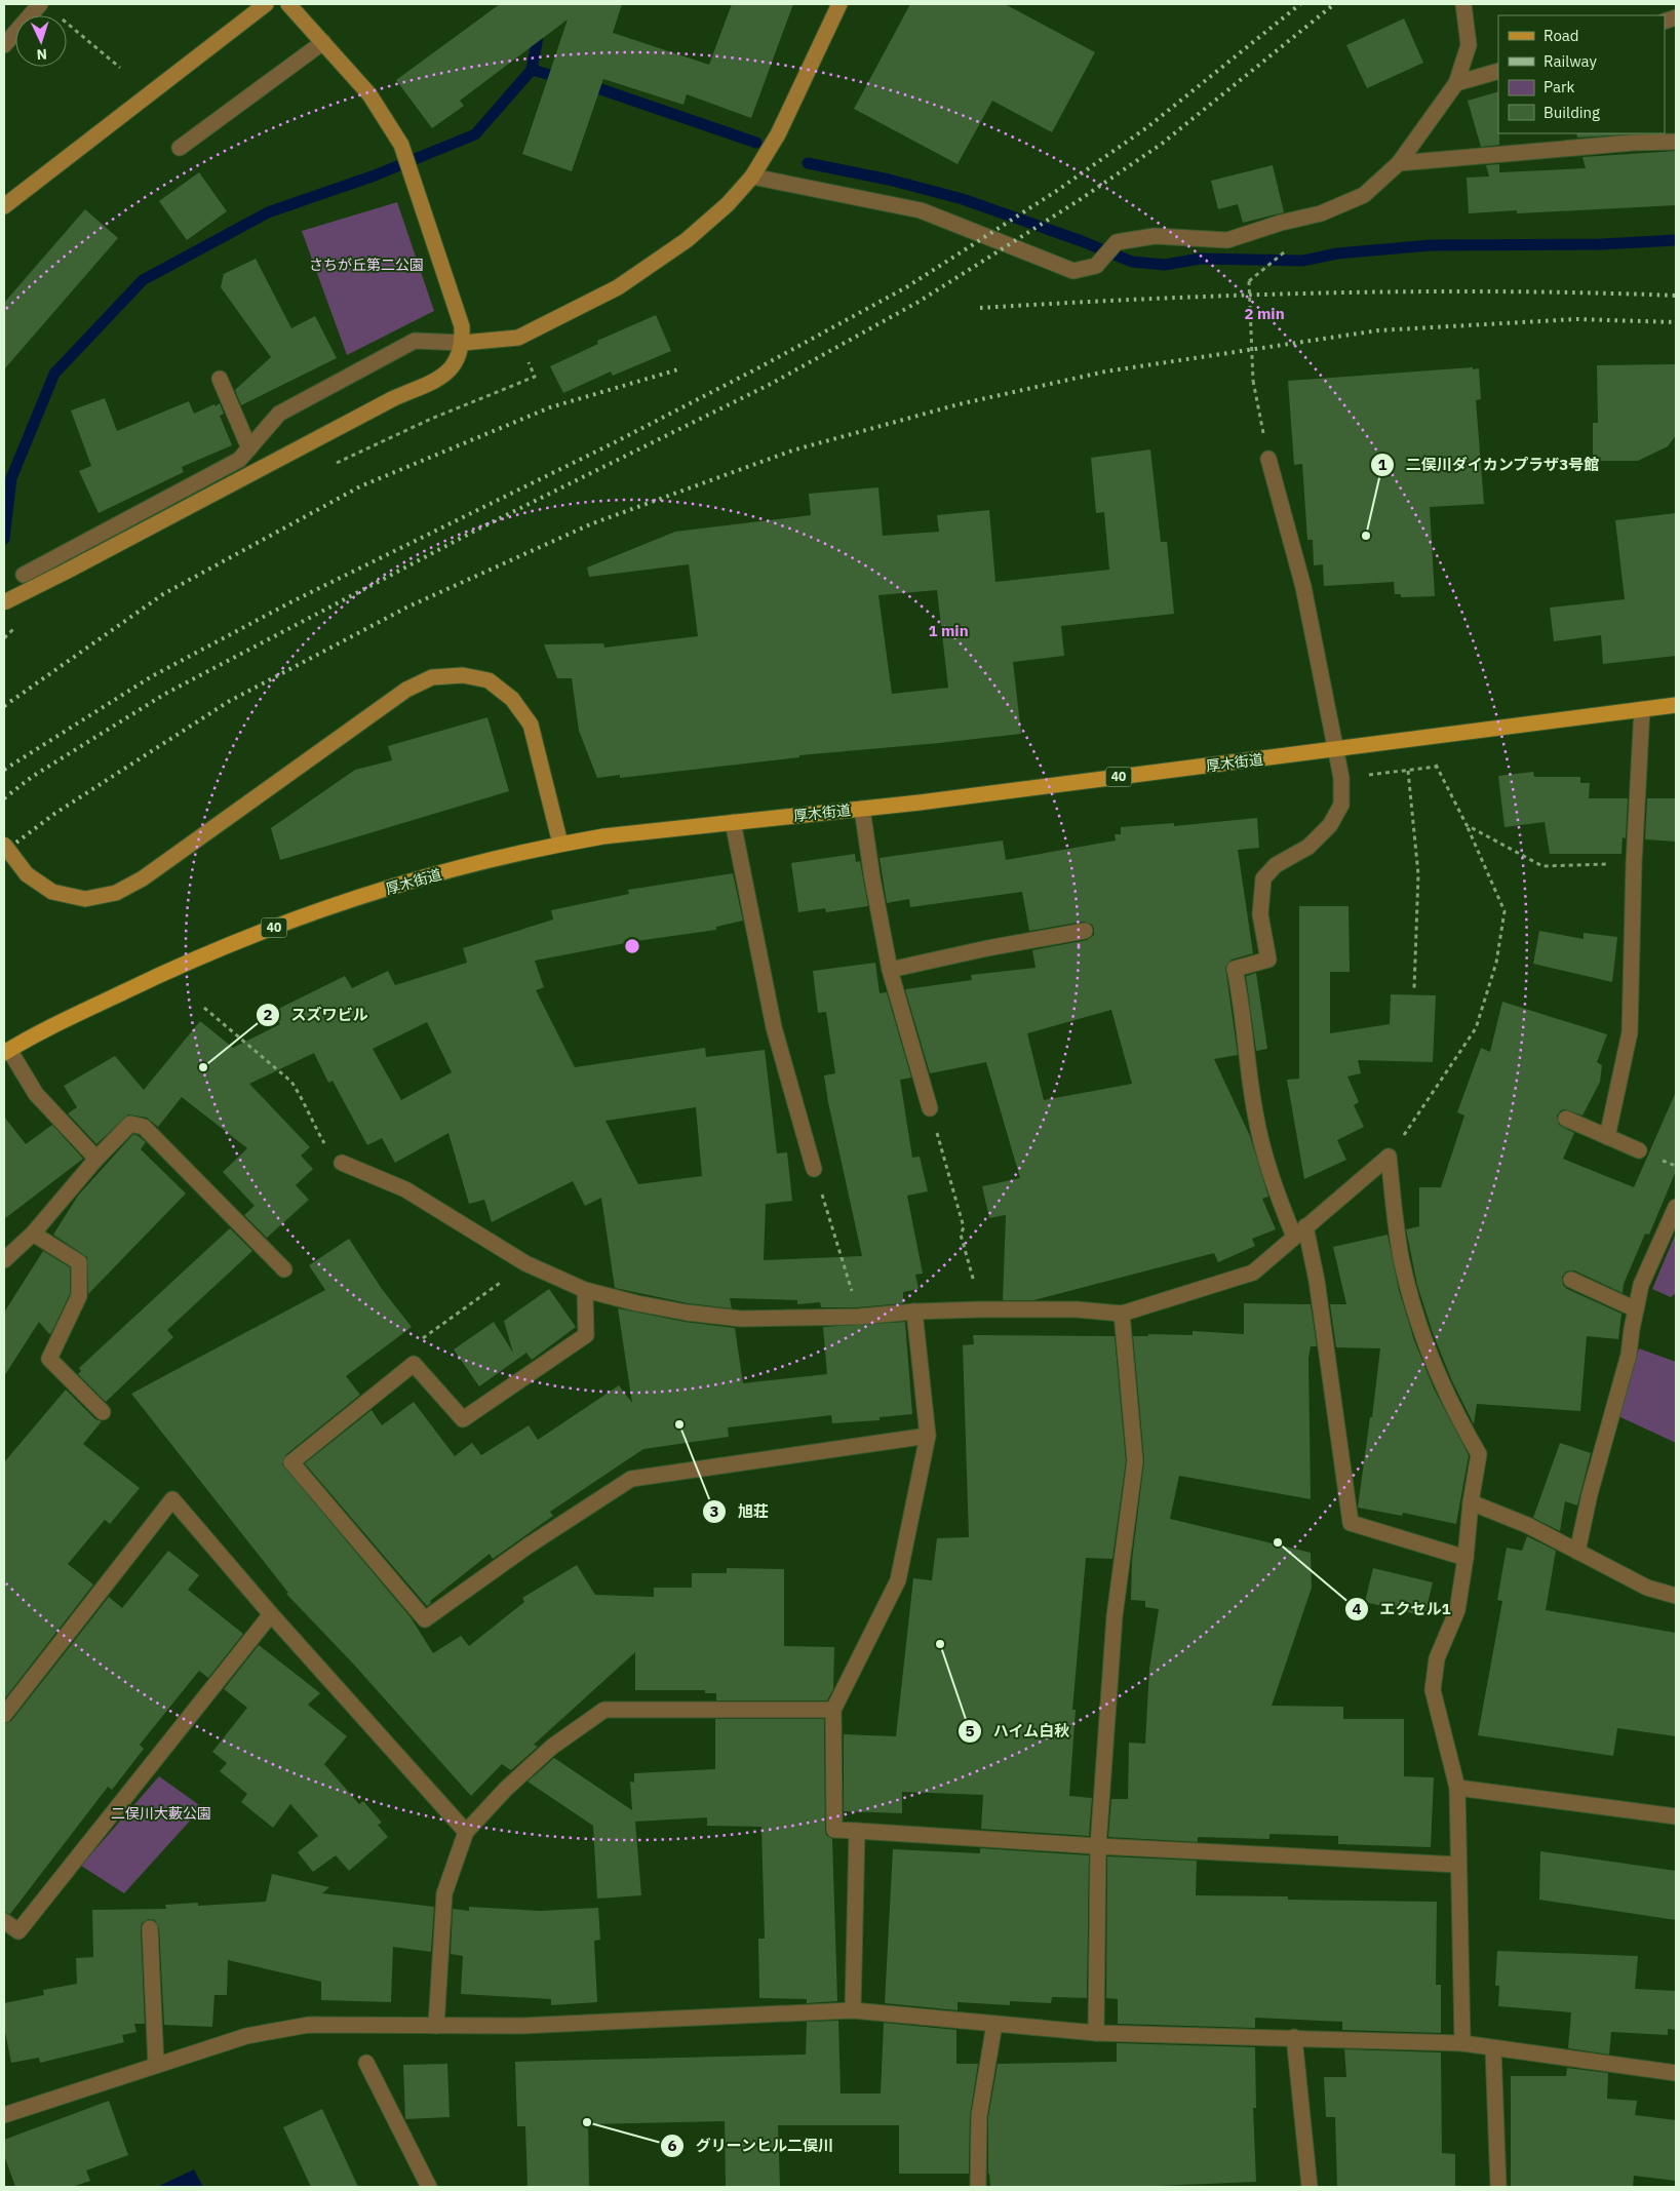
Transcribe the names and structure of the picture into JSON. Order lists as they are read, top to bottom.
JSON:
{
  "streets": {
    "main road": ["厚木街道", "40"]
  },
  "parks": ["さちが丘第二公園", "二俣川大藪公園"],
  "places": [
    "二俣川ダイカンプラザ3号館",
    "スズワビル",
    "旭荘",
    "エクセル1",
    "ハイム白秋",
    "グリーンヒル二俣川"
  ],
  "legend": [
    "Road",
    "Railway",
    "Park",
    "Building"
  ],
  "north": "bottom",
  "rings": ["2 min", "1 min"]
}
